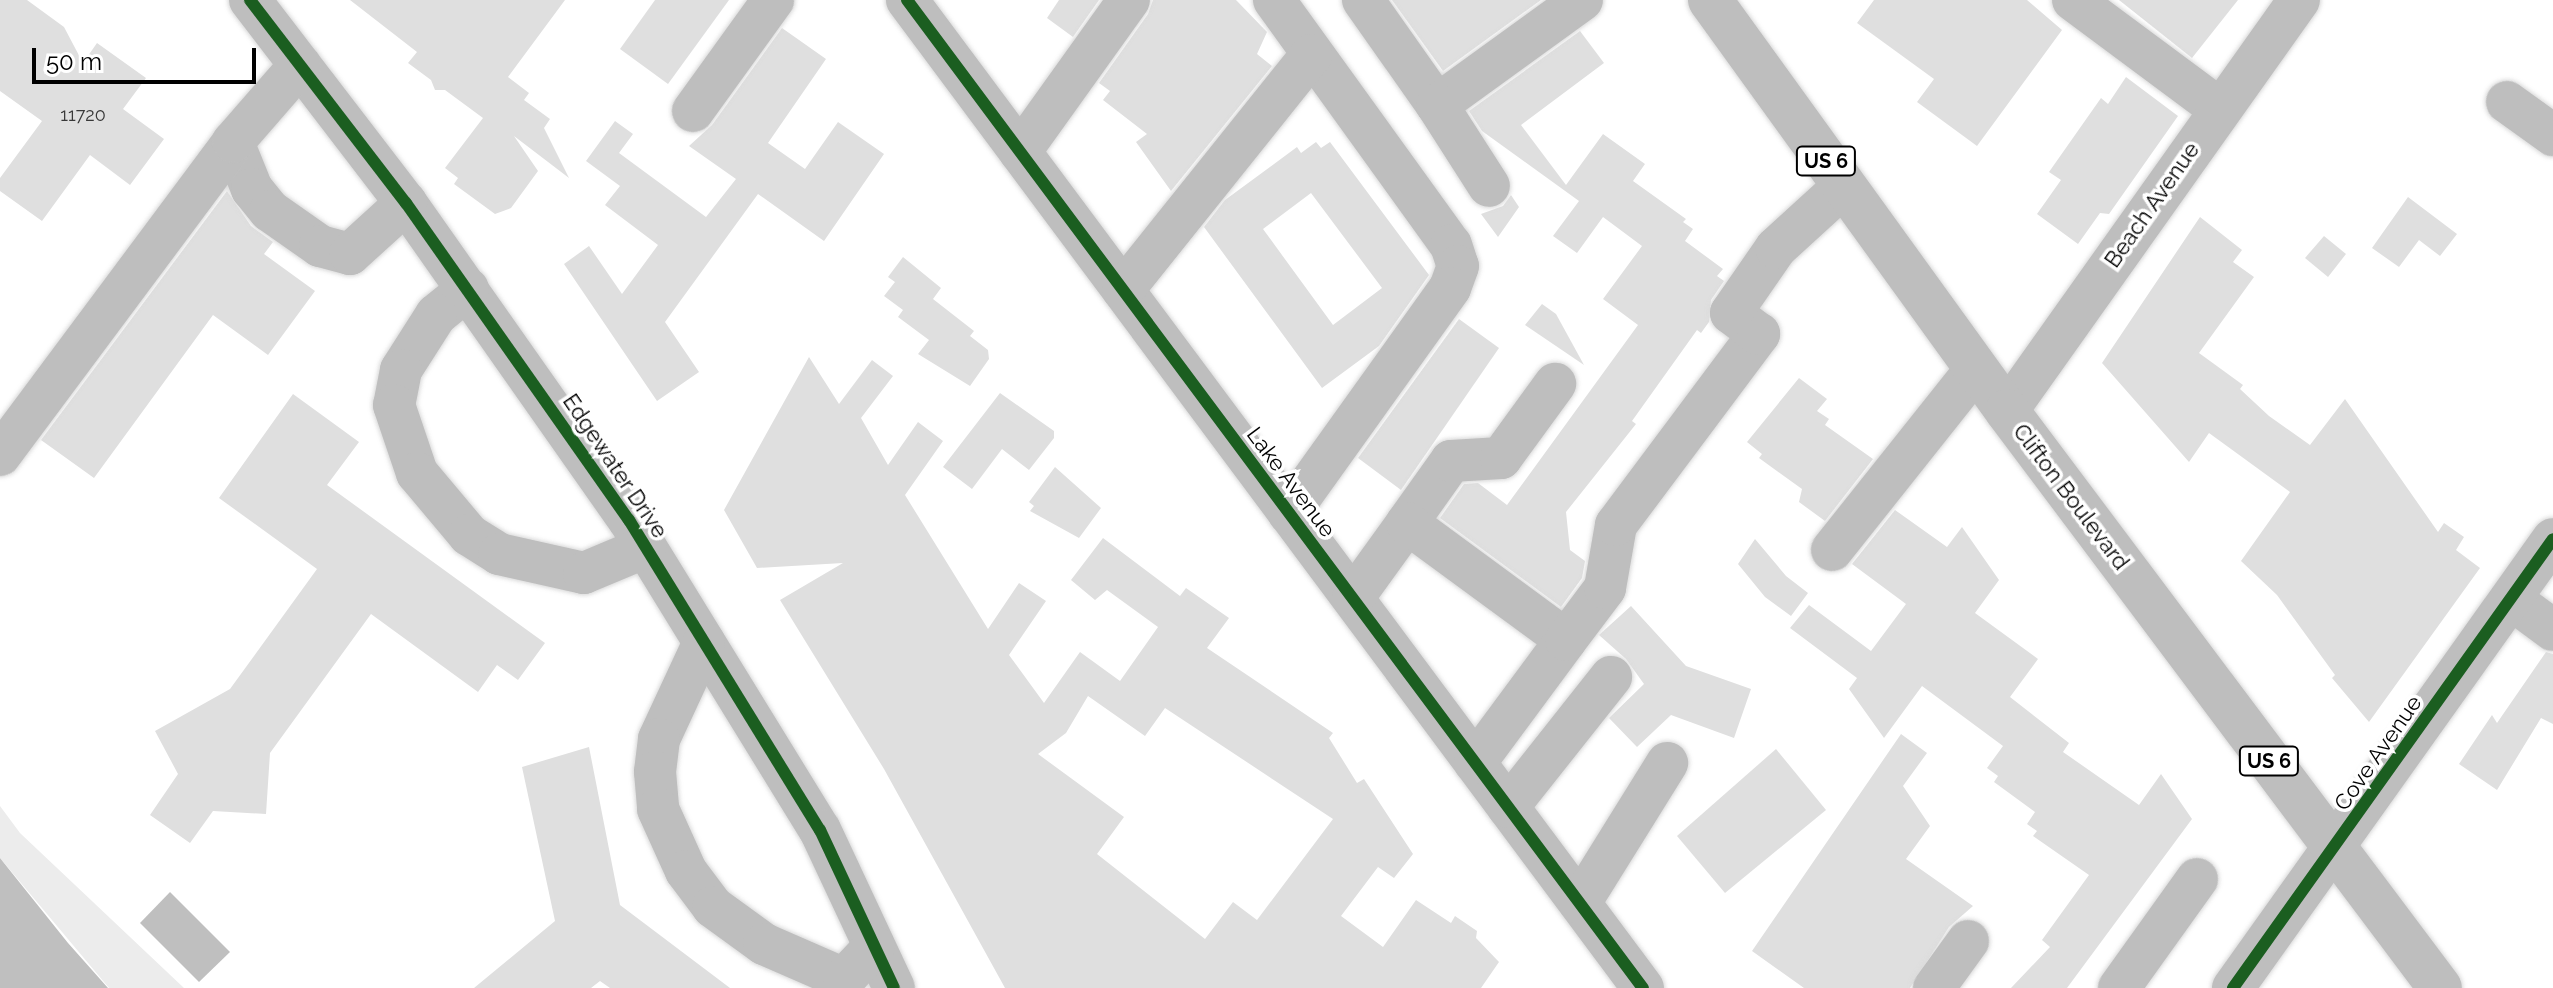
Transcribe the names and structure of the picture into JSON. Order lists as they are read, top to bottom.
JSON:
{
  "streets": {
    "main road": ["US 6", "Clifton Boulevard"],
    "street": [
      "Beach Avenue",
      "Edgewater Drive",
      "Lake Avenue",
      "Cove Avenue"
    ]
  },
  "crossings": [
    ["Beach Avenue", "Clifton Boulevard"],
    ["Clifton Boulevard", "Cove Avenue"]
  ],
  "house_numbers": ["11720"],
  "scale_bar": "50 m"
}
